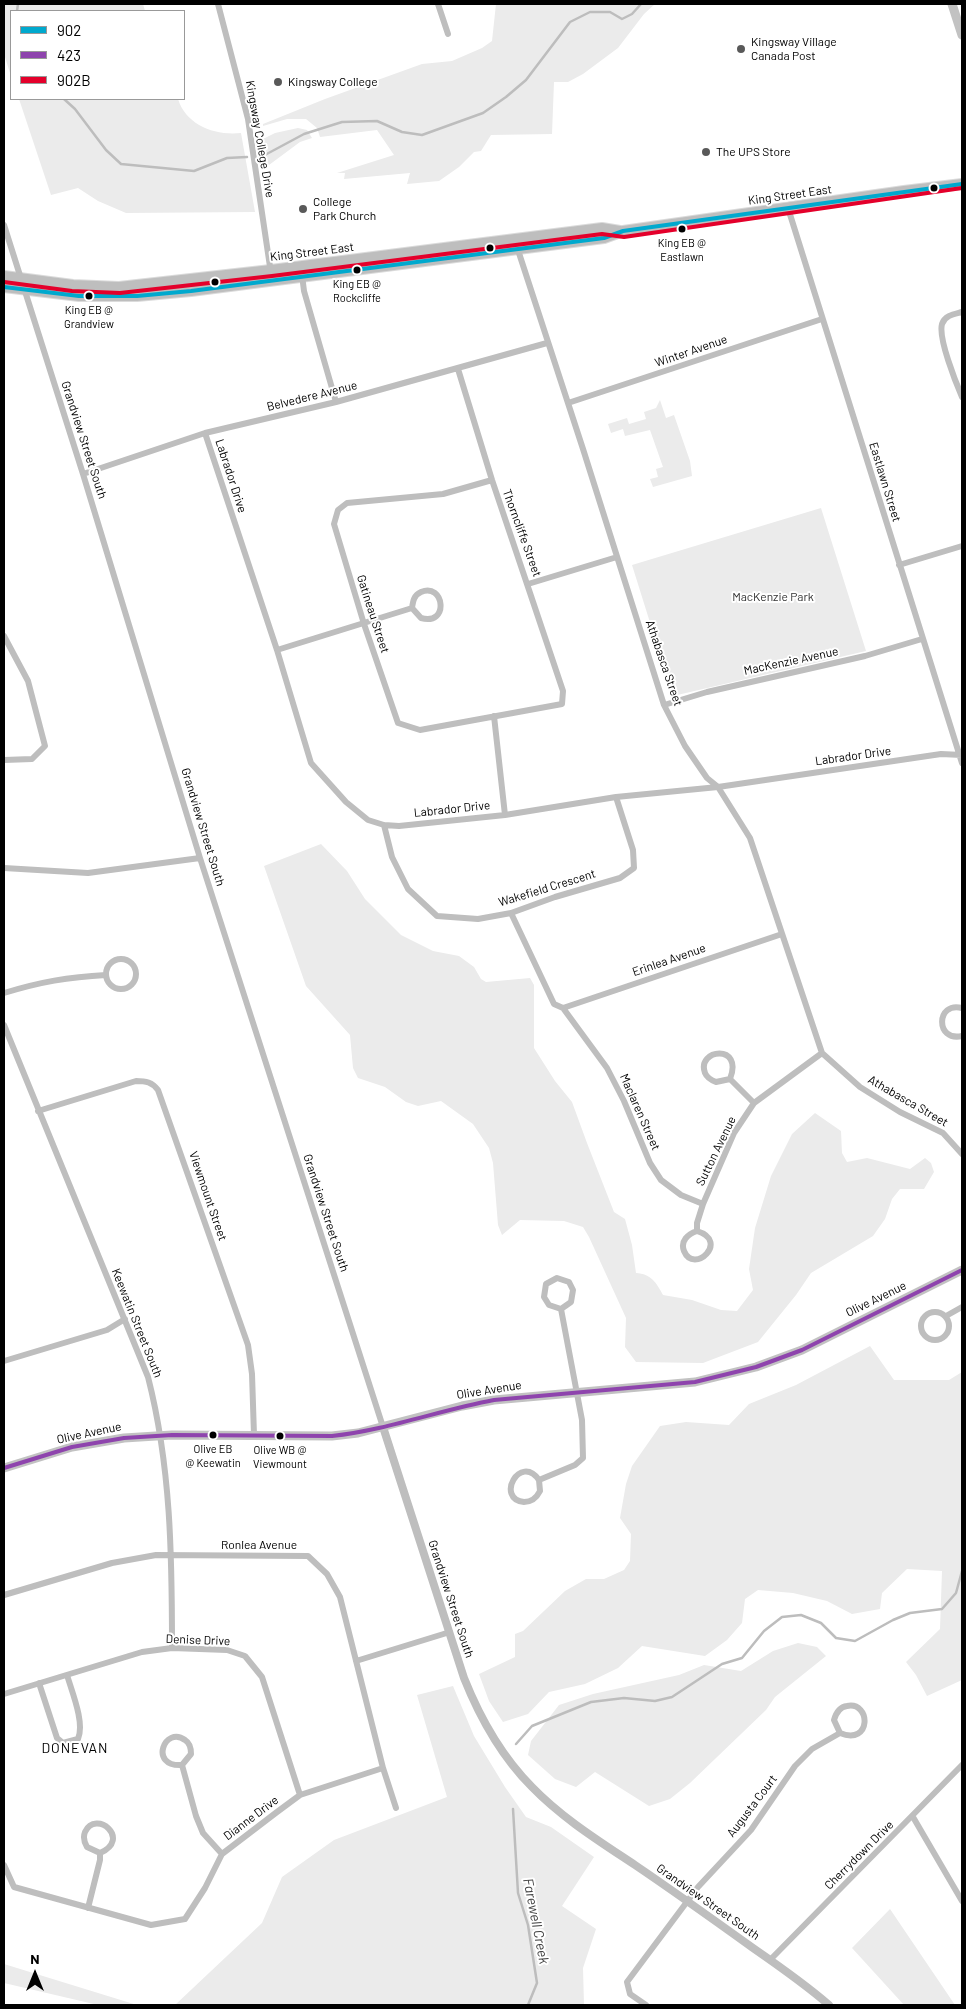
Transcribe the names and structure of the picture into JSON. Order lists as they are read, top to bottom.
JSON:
{
  "streets": {
    "main road": ["King Street East", "Olive Avenue"],
    "street": [
      "Kingsway College Drive",
      "Winter Avenue",
      "Belvedere Avenue",
      "Grandview Street South",
      "Labrador Drive",
      "Eastlawn Street",
      "Thorncliffe Street",
      "Gatineau Street",
      "MacKenzie Avenue",
      "Athabasca Street",
      "Wakefield Crescent",
      "Erinlea Avenue",
      "Maclaren Street",
      "Sutton Avenue",
      "Viewmount Street",
      "Keewatin Street South",
      "Ronlea Avenue",
      "Denise Drive",
      "Augusta Court",
      "Dianne Drive",
      "Cherrydown Drive"
    ]
  },
  "crossings": [
    ["Kingsway College Drive", "King Street East"],
    ["King Street East", "Grandview Street South"],
    ["King Street East", "Eastlawn Street"],
    ["King Street East", "Athabasca Street"],
    ["Winter Avenue", "Eastlawn Street"],
    ["Winter Avenue", "Athabasca Street"],
    ["Belvedere Avenue", "Grandview Street South"],
    ["Belvedere Avenue", "Labrador Drive"],
    ["Belvedere Avenue", "Thorncliffe Street"],
    ["Belvedere Avenue", "Athabasca Street"],
    ["Grandview Street South", "Olive Avenue"],
    ["Grandview Street South", "Augusta Court"],
    ["Grandview Street South", "Cherrydown Drive"],
    ["Labrador Drive", "Eastlawn Street"],
    ["Labrador Drive", "Athabasca Street"],
    ["Labrador Drive", "Wakefield Crescent"],
    ["Eastlawn Street", "MacKenzie Avenue"],
    ["Thorncliffe Street", "Gatineau Street"],
    ["MacKenzie Avenue", "Athabasca Street"],
    ["Athabasca Street", "Erinlea Avenue"],
    ["Athabasca Street", "Sutton Avenue"],
    ["Wakefield Crescent", "Maclaren Street"],
    ["Erinlea Avenue", "Maclaren Street"],
    ["Maclaren Street", "Sutton Avenue"],
    ["Viewmount Street", "Olive Avenue"],
    ["Viewmount Street", "Keewatin Street South"],
    ["Olive Avenue", "Keewatin Street South"],
    ["Keewatin Street South", "Ronlea Avenue"],
    ["Keewatin Street South", "Denise Drive"],
    ["Ronlea Avenue", "Dianne Drive"],
    ["Denise Drive", "Dianne Drive"]
  ],
  "districts": ["DONEVAN"],
  "water": ["Farewell Creek"],
  "parks": ["MacKenzie Park"],
  "places": [
    "Kingsway Village Canada Post",
    "Kingsway College",
    "The UPS Store",
    "College Park Church",
    "King EB @ Eastlawn",
    "King EB @ Rockcliffe",
    "King EB @ Grandview",
    "Olive EB @ Keewatin",
    "Olive WB @ Viewmount"
  ],
  "lines": ["transit line 902", "transit line 902B", "transit line 423"],
  "legend": ["902", "423", "902B"],
  "north": "top"
}
